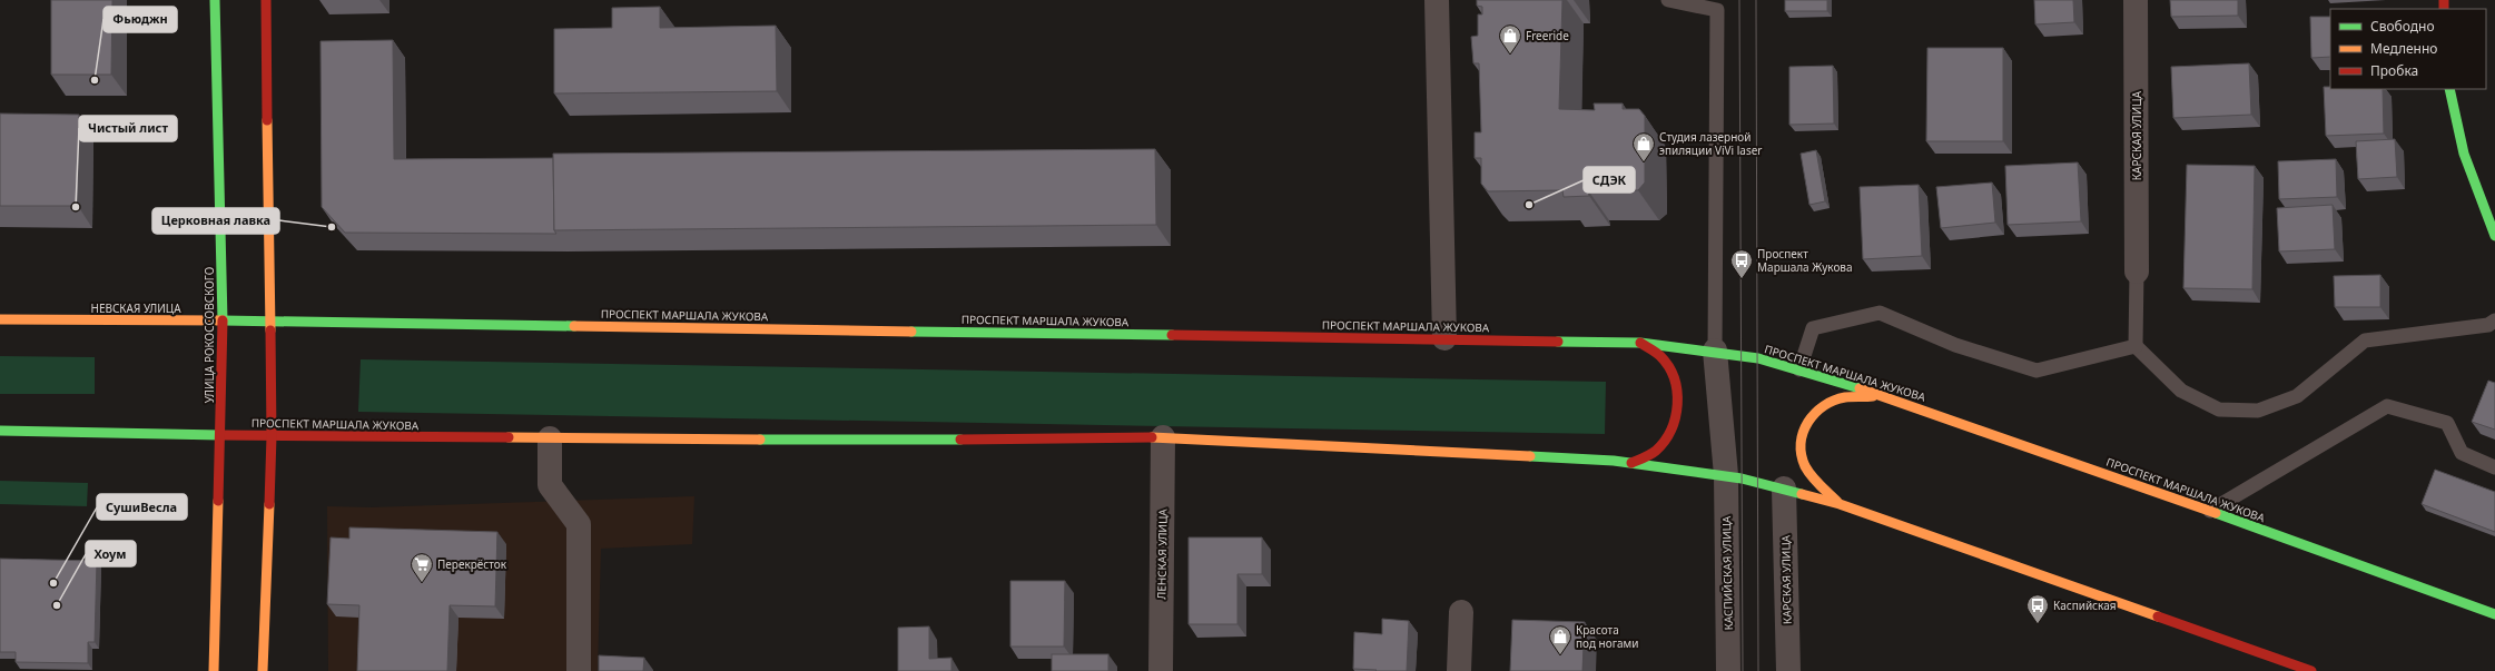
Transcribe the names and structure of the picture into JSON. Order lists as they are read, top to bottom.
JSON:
{
  "streets": {
    "main road": ["НЕВСКАЯ УЛИЦА", "ПРОСПЕКТ МАРШАЛА ЖУКОВА", "УЛИЦА РОКОССОВСКОГО"],
    "street": ["КАРСКАЯ УЛИЦА", "ЛЕНСКАЯ УЛИЦА", "КАСПИЙСКАЯ УЛИЦА"]
  },
  "crossings": [
    ["КАРСКАЯ УЛИЦА", "ПРОСПЕКТ МАРШАЛА ЖУКОВА"],
    ["НЕВСКАЯ УЛИЦА", "ПРОСПЕКТ МАРШАЛА ЖУКОВА"],
    ["НЕВСКАЯ УЛИЦА", "УЛИЦА РОКОССОВСКОГО"],
    ["ПРОСПЕКТ МАРШАЛА ЖУКОВА", "УЛИЦА РОКОССОВСКОГО"],
    ["ПРОСПЕКТ МАРШАЛА ЖУКОВА", "ЛЕНСКАЯ УЛИЦА"],
    ["ПРОСПЕКТ МАРШАЛА ЖУКОВА", "КАСПИЙСКАЯ УЛИЦА"]
  ],
  "places": {
    "shop": ["Freeride", "Студия лазерной эпиляции ViVi laser", "Красота под ногами"],
    "other": [
      "Фьюджн",
      "СДЭК",
      "Чистый лист",
      "Церковная лавка",
      "СушиВесла",
      "Хоум"
    ],
    "bus stop": ["Проспект Маршала Жукова", "Каспийская"],
    "supermarket": ["Перекрёсток"]
  },
  "legend": ["Свободно", "Медленно", "Пробка"]
}
